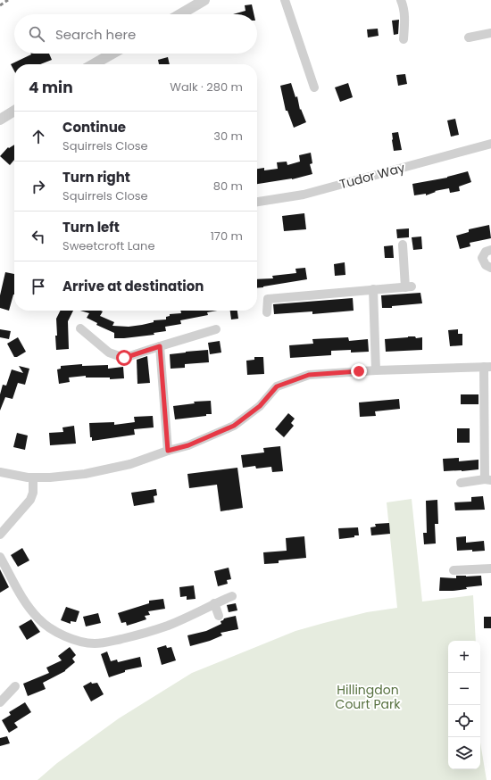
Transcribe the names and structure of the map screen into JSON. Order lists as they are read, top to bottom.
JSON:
{
  "streets": {
    "street": ["Tudor Way"]
  },
  "parks": ["Hillingdon Court Park"],
  "page": {
    "search": "Search here",
    "heading": ["4 min", "Walk · 280 m"],
    "list": [
      ["Continue", "Squirrels Close", "30 m"],
      ["Turn right", "Squirrels Close", "80 m"],
      ["Turn left", "Sweetcroft Lane", "170 m"],
      "Arrive at destination"
    ],
    "map_buttons": ["+", "−"]
  }
}
